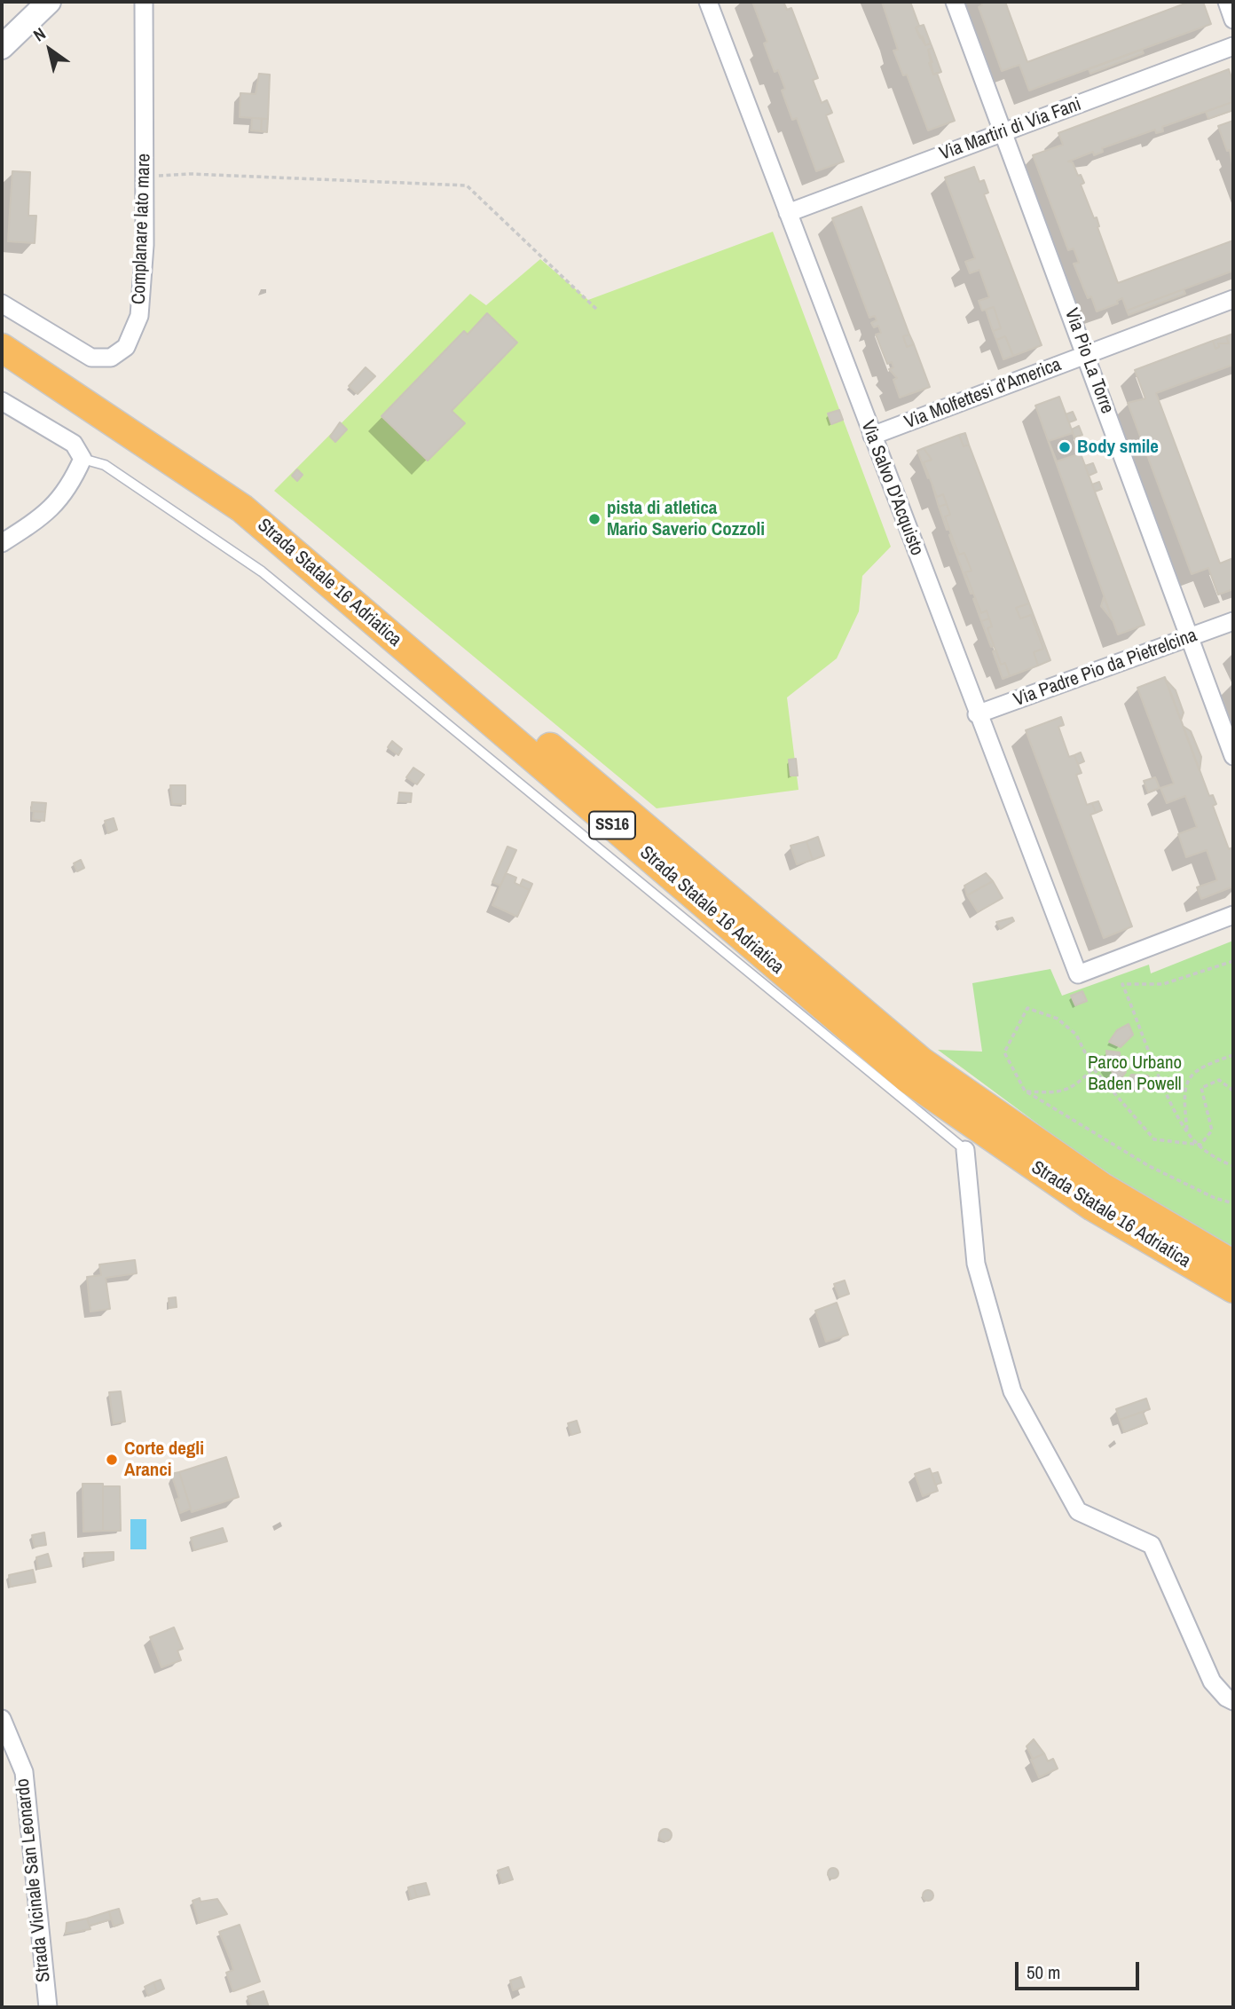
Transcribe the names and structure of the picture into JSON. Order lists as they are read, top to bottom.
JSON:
{
  "streets": {
    "highway": ["Strada Statale 16 Adriatica", "SS16"],
    "street": [
      "Via Martiri di Via Fani",
      "Complanare lato mare",
      "Via Pio La Torre",
      "Via Molfettesi d'America",
      "Via Salvo D'Acquisto",
      "Via Padre Pio da Pietrelcina",
      "Strada Vicinale San Leonardo"
    ]
  },
  "crossings": [
    ["Via Martiri di Via Fani", "Via Pio La Torre"],
    ["Via Martiri di Via Fani", "Via Salvo D'Acquisto"],
    ["Via Pio La Torre", "Via Molfettesi d'America"],
    ["Via Pio La Torre", "Via Padre Pio da Pietrelcina"],
    ["Via Molfettesi d'America", "Via Salvo D'Acquisto"],
    ["Via Salvo D'Acquisto", "Via Padre Pio da Pietrelcina"]
  ],
  "parks": ["Parco Urbano Baden Powell"],
  "places": ["Body smile", "pista di atletica Mario Saverio Cozzoli", "Corte degli Aranci"],
  "scale_bar": "50 m",
  "north": "top left"
}
